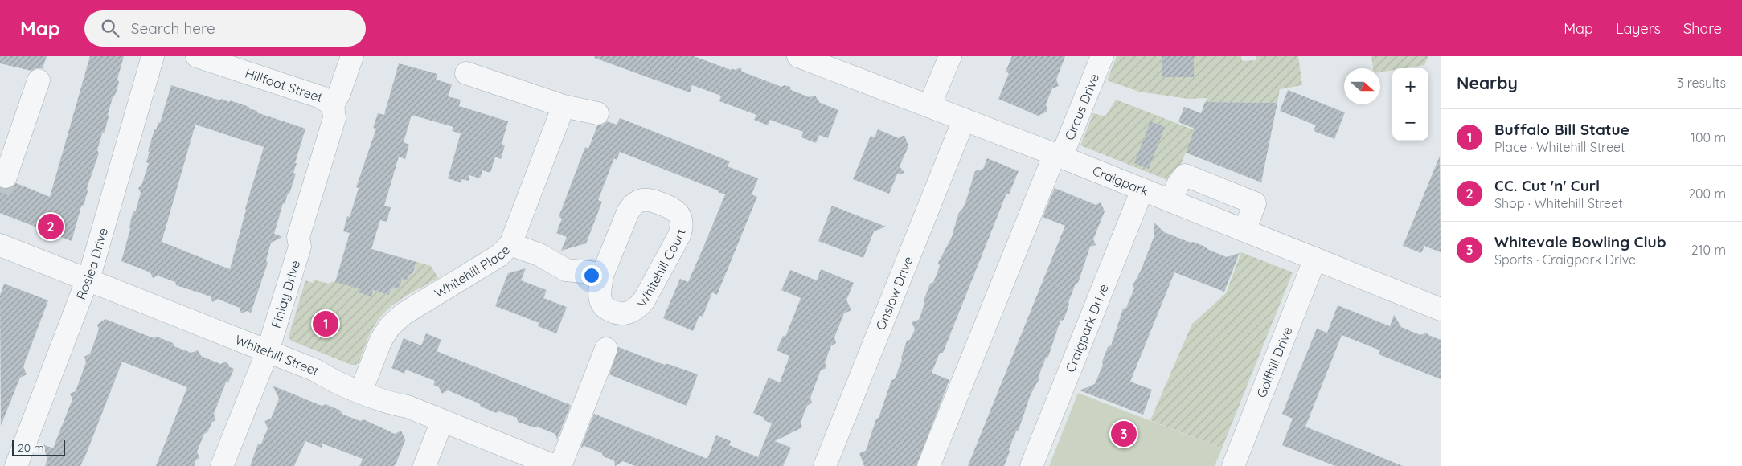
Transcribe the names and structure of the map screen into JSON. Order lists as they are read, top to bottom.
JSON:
{
  "streets": {
    "street": [
      "Hillfoot Street",
      "Circus Drive",
      "Craigpark",
      "Roslea Drive",
      "Whitehill Court",
      "Whitehill Place",
      "Onslow Drive",
      "Finlay Drive",
      "Craigpark Drive",
      "Whitehill Street",
      "Golfhill Drive"
    ]
  },
  "crossings": [
    ["Hillfoot Street", "Finlay Drive"],
    ["Circus Drive", "Craigpark"],
    ["Craigpark", "Onslow Drive"],
    ["Craigpark", "Craigpark Drive"],
    ["Craigpark", "Golfhill Drive"],
    ["Roslea Drive", "Whitehill Street"],
    ["Whitehill Place", "Whitehill Street"],
    ["Finlay Drive", "Whitehill Street"]
  ],
  "scale_bar": "20 m",
  "north": "right",
  "page": {
    "header": "Map",
    "search": "Search here",
    "nav": ["Map", "Layers", "Share"],
    "heading": ["Nearby", "3 results"],
    "map_buttons": ["+", "−"],
    "list": [
      {
        "mark": "1",
        "name": "Buffalo Bill Statue",
        "note": "Place · Whitehill Street",
        "value": "100 m"
      },
      {
        "mark": "2",
        "name": "CC. Cut 'n' Curl",
        "note": "Shop · Whitehill Street",
        "value": "200 m"
      },
      {
        "mark": "3",
        "name": "Whitevale Bowling Club",
        "note": "Sports · Craigpark Drive",
        "value": "210 m"
      }
    ],
    "pins": ["2", "1", "3"],
    "scale": "20 m"
  }
}
